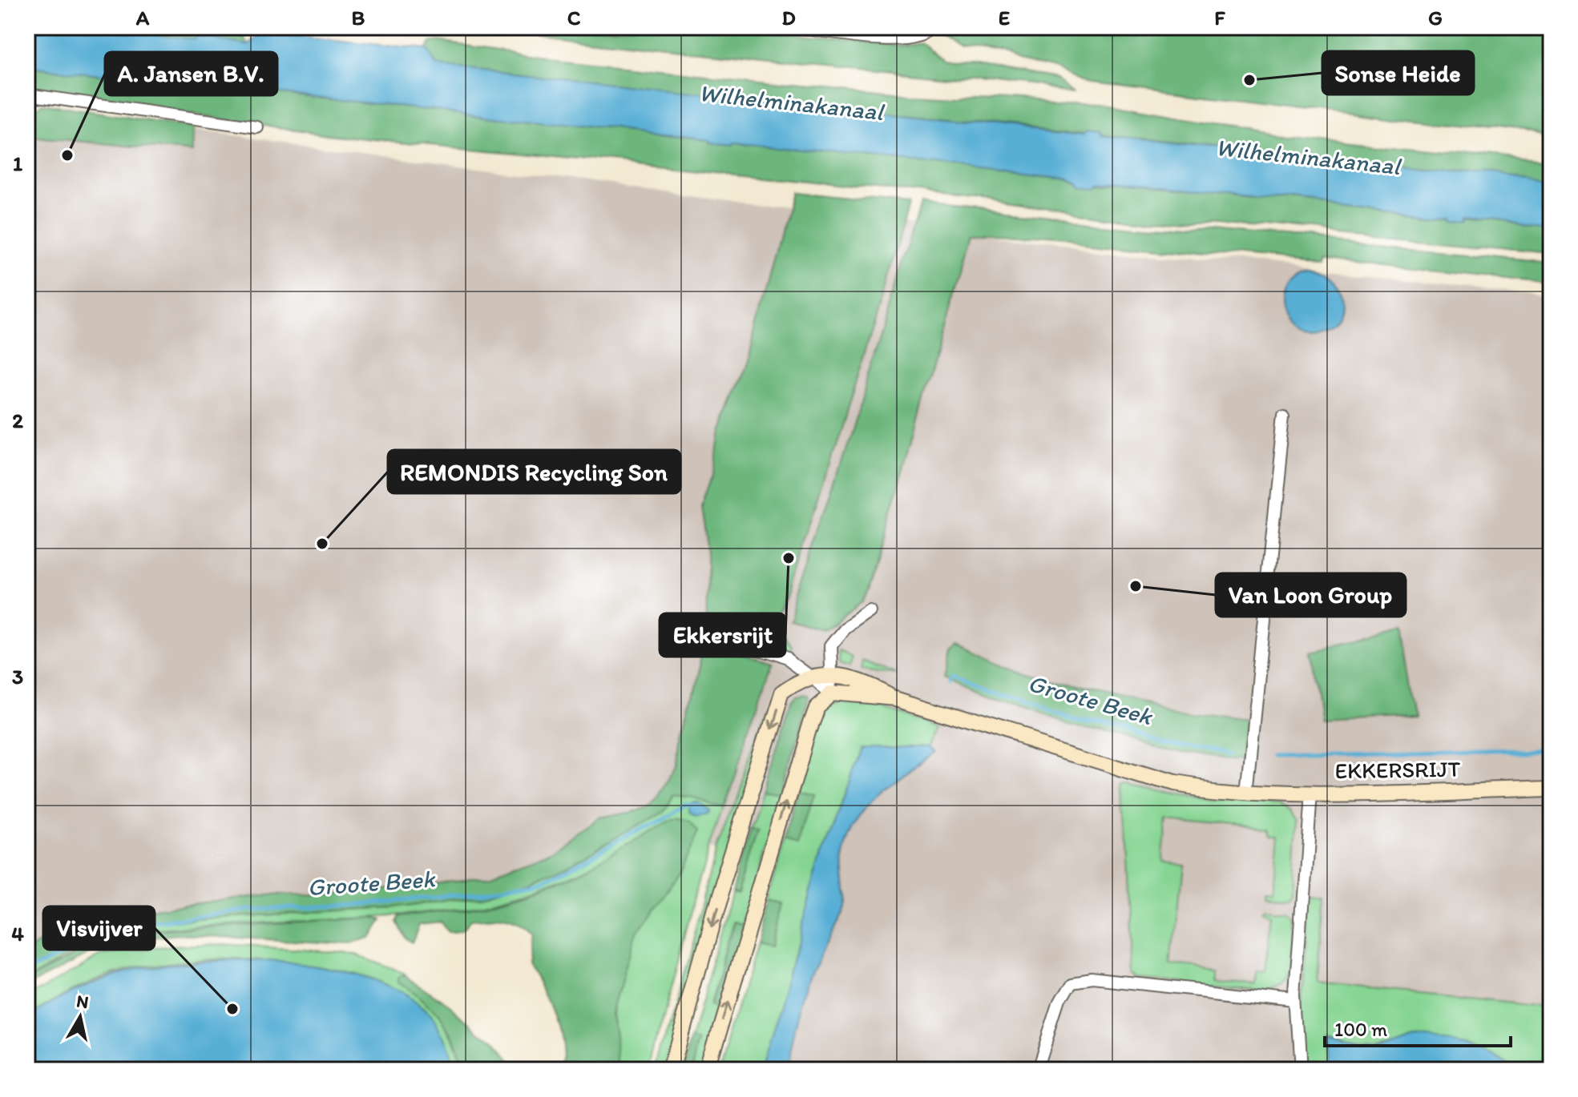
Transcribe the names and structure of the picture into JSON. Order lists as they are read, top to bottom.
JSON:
{
  "streets": {
    "main road": ["EKKERSRIJT"]
  },
  "water": ["Wilhelminakanaal", "Groote Beek"],
  "places": [
    "Sonse Heide",
    "A. Jansen B.V.",
    "REMONDIS Recycling Son",
    "Ekkersrijt",
    "Van Loon Group",
    "Visvijver"
  ],
  "scale_bar": "100 m",
  "north": "top",
  "grid": {
    "columns": [
      "A",
      "B",
      "C",
      "D",
      "E",
      "F",
      "G"
    ],
    "rows": [
      "1",
      "2",
      "3",
      "4"
    ]
  }
}
